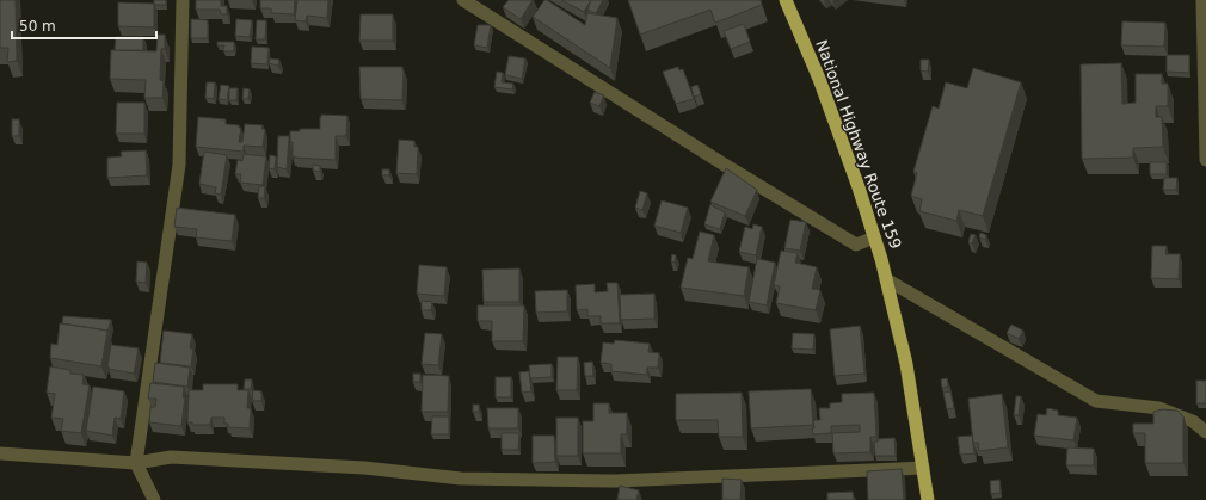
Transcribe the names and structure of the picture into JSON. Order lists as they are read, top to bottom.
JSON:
{
  "streets": {
    "highway": ["National Highway Route 159"]
  },
  "scale_bar": "50 m"
}
